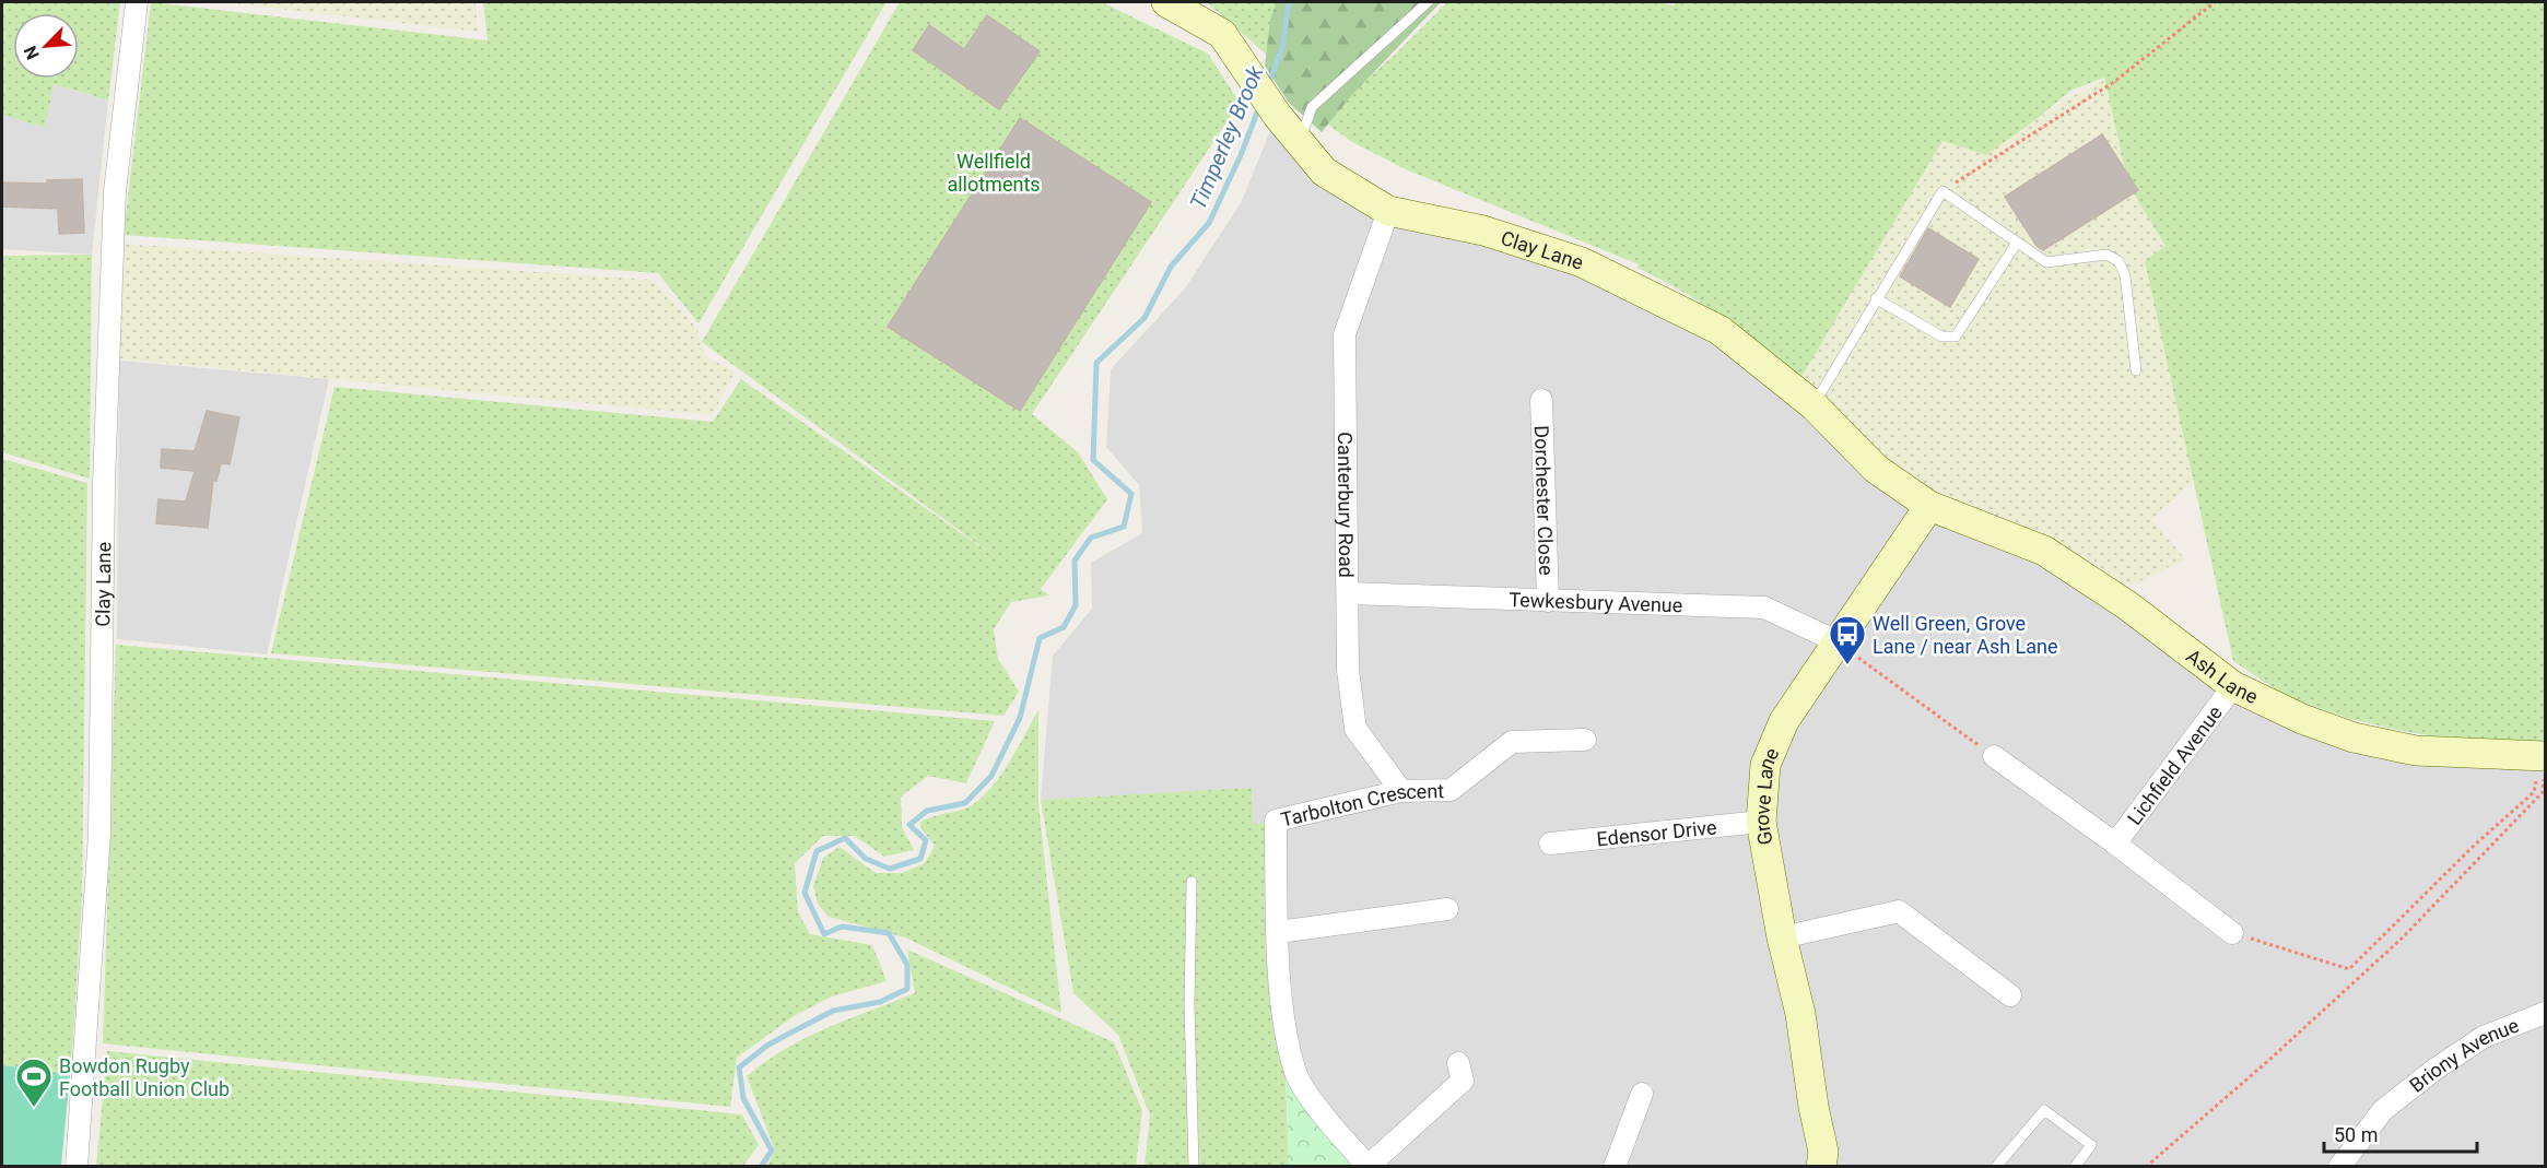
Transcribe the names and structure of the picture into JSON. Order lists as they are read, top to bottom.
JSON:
{
  "streets": {
    "street": [
      "Clay Lane",
      "Dorchester Close",
      "Canterbury Road",
      "Tewkesbury Avenue",
      "Ash Lane",
      "Lichfield Avenue",
      "Grove Lane",
      "Tarbolton Crescent",
      "Edensor Drive",
      "Briony Avenue"
    ]
  },
  "crossings": [
    ["Clay Lane", "Canterbury Road"],
    ["Clay Lane", "Ash Lane"],
    ["Clay Lane", "Grove Lane"],
    ["Dorchester Close", "Tewkesbury Avenue"],
    ["Canterbury Road", "Tewkesbury Avenue"],
    ["Canterbury Road", "Tarbolton Crescent"],
    ["Tewkesbury Avenue", "Grove Lane"],
    ["Ash Lane", "Lichfield Avenue"],
    ["Ash Lane", "Grove Lane"],
    ["Grove Lane", "Edensor Drive"]
  ],
  "water": ["Timperley Brook"],
  "parks": ["Wellfield allotments"],
  "places": {
    "bus stop": ["Well Green, Grove Lane / near Ash Lane"],
    "sports": ["Bowdon Rugby Football Union Club"]
  },
  "scale_bar": "50 m",
  "north": "bottom left"
}
